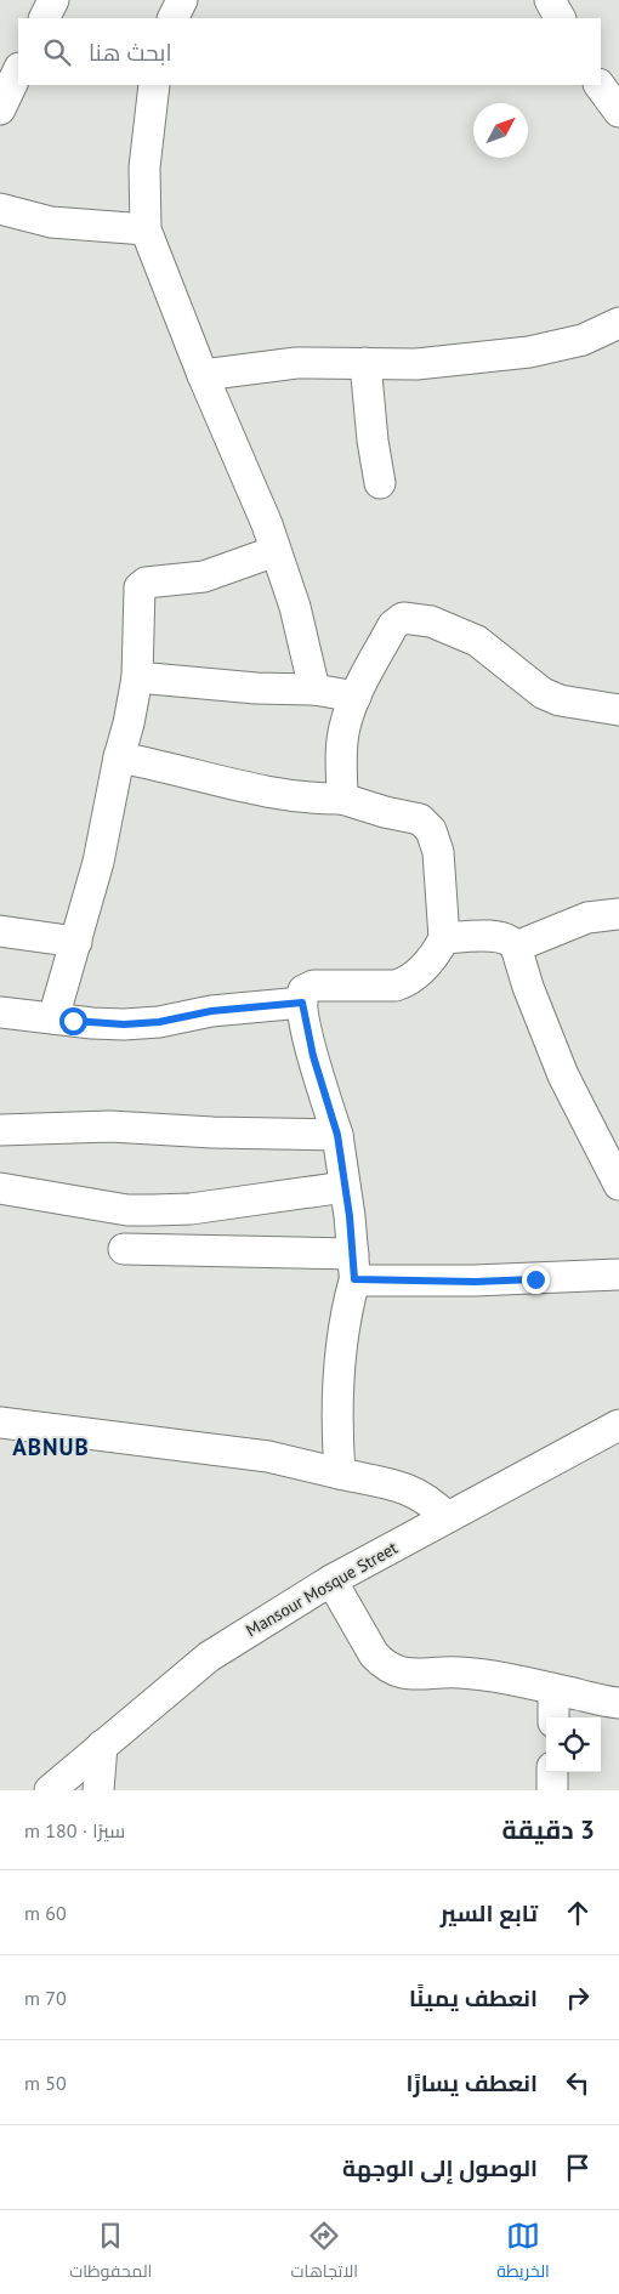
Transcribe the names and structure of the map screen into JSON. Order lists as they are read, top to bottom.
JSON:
{
  "streets": {
    "street": ["Mansour Mosque Street"]
  },
  "districts": ["ABNUB"],
  "north": "top right",
  "page": {
    "search": "ابحث هنا",
    "heading": ["3 دقيقة", "سيرًا · 180 m"],
    "list": [
      ["تابع السير", "60 m"],
      ["انعطف يمينًا", "70 m"],
      ["انعطف يسارًا", "50 m"],
      "الوصول إلى الوجهة"
    ],
    "nav": ["الخريطة", "الاتجاهات", "المحفوظات"]
  }
}
